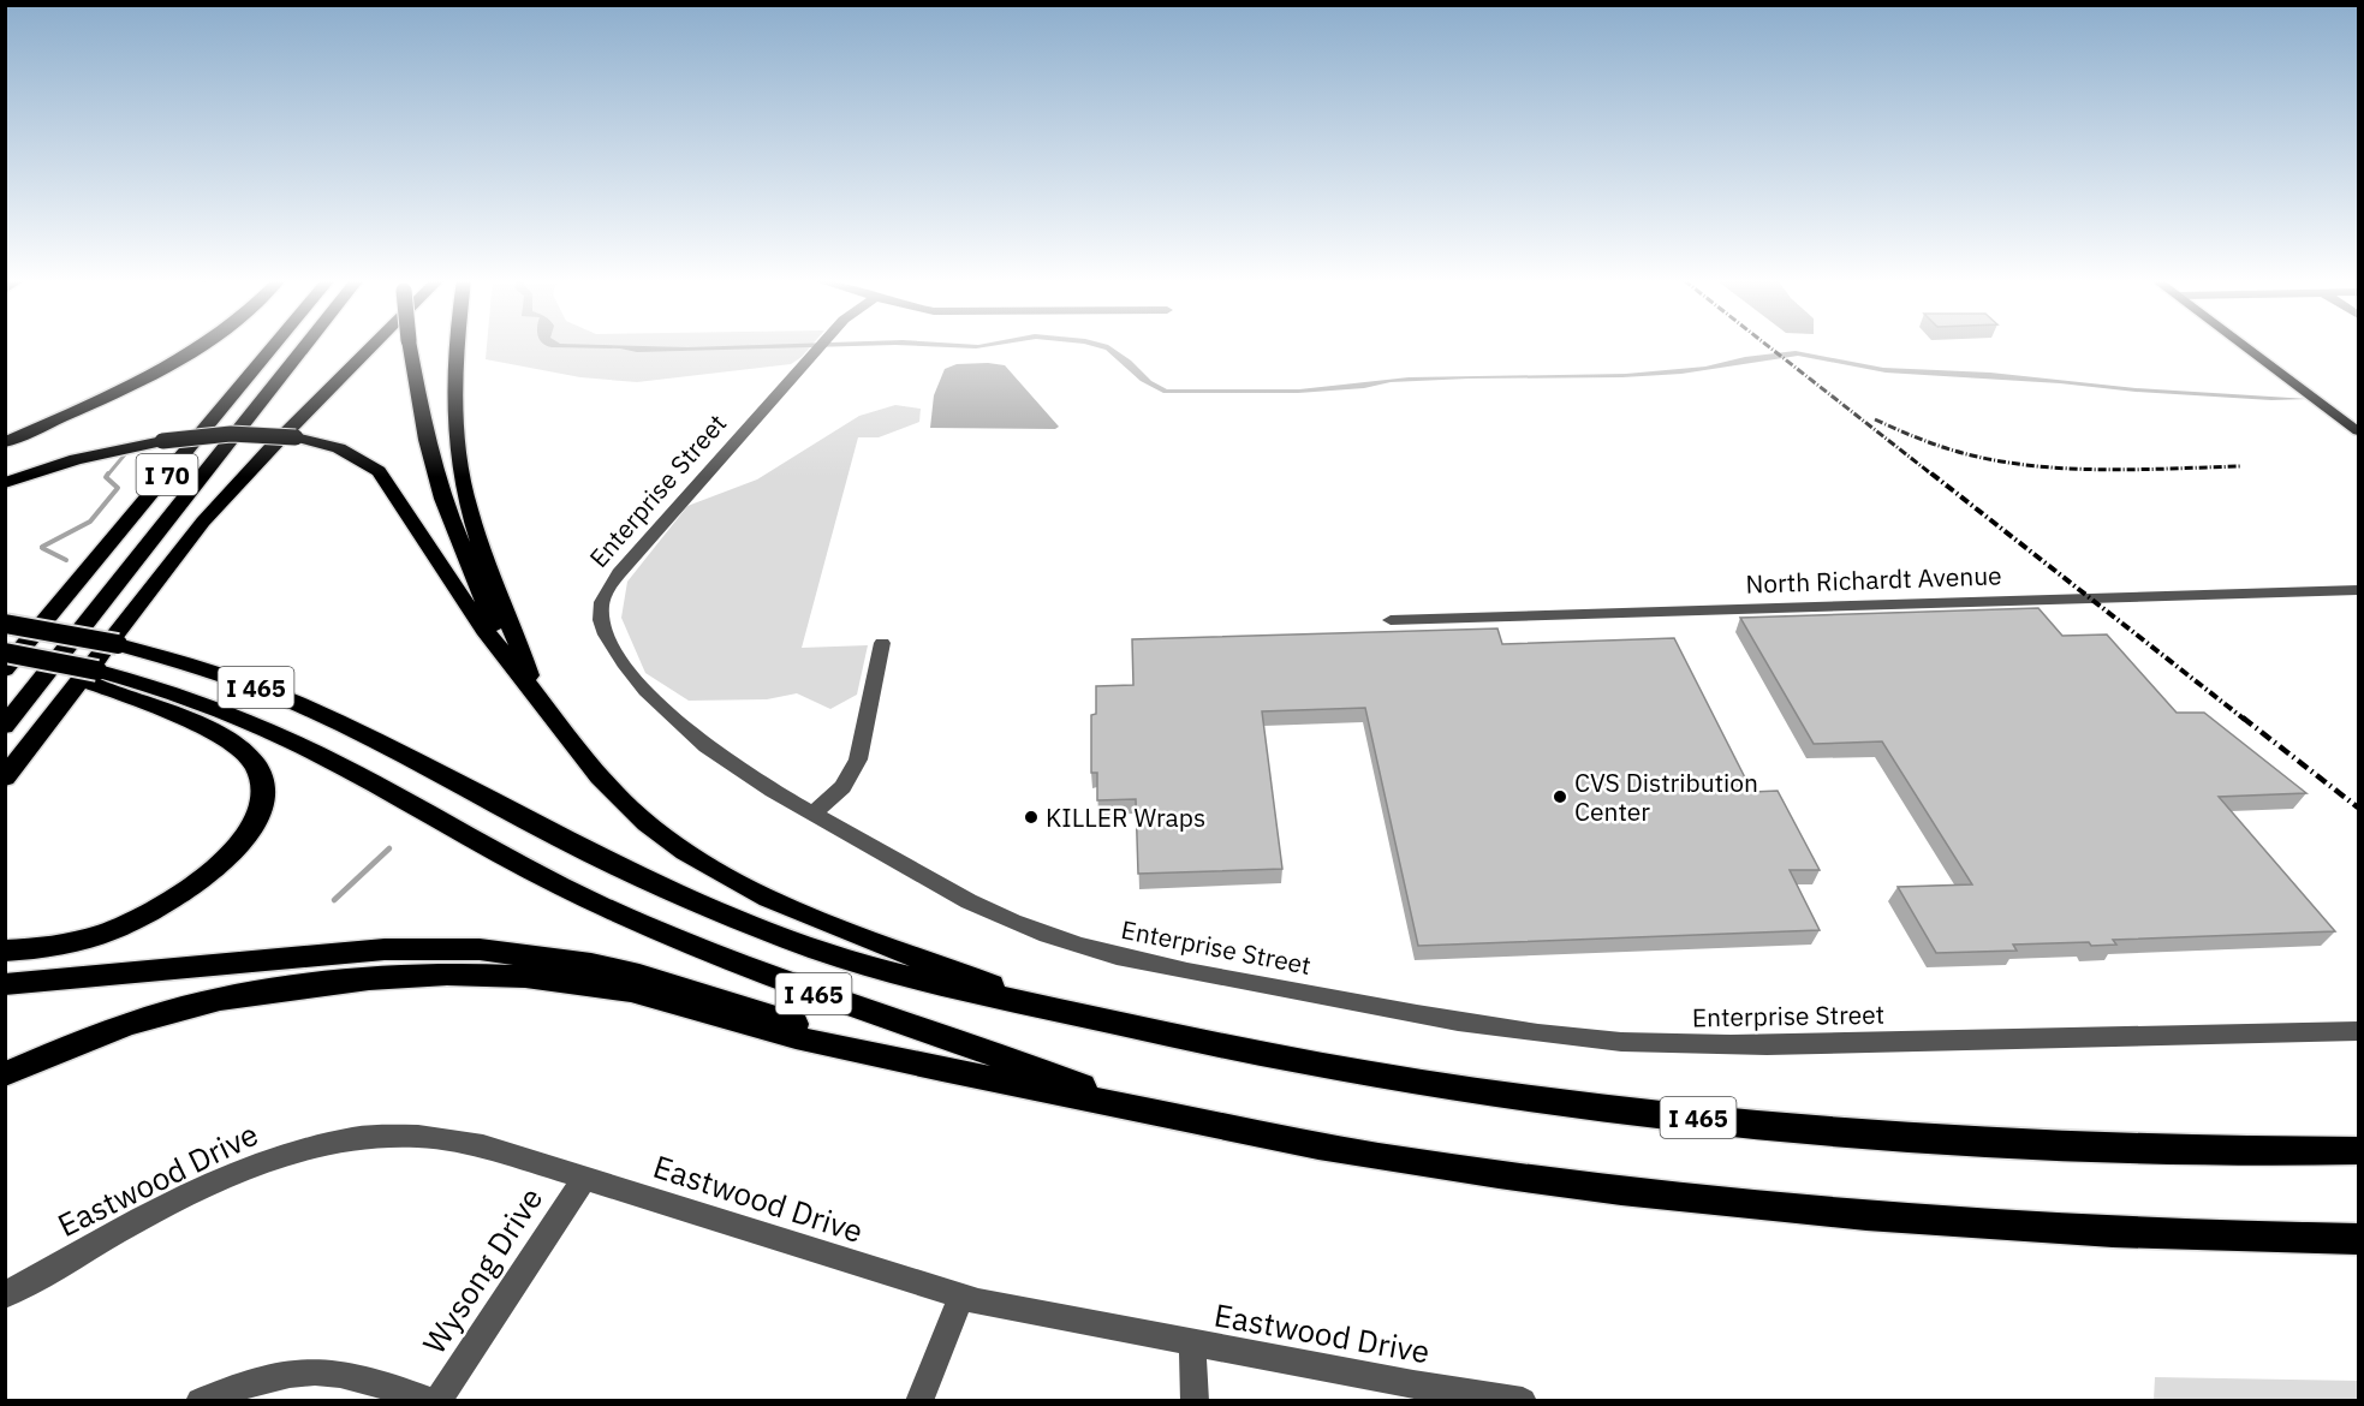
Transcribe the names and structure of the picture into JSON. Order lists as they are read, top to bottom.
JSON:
{
  "streets": {
    "highway": ["I 70", "I 465"],
    "street": [
      "Enterprise Street",
      "North Richardt Avenue",
      "Eastwood Drive",
      "Wysong Drive"
    ]
  },
  "crossings": [
    ["Eastwood Drive", "Wysong Drive"]
  ],
  "places": ["CVS Distribution Center", "KILLER Wraps"]
}
